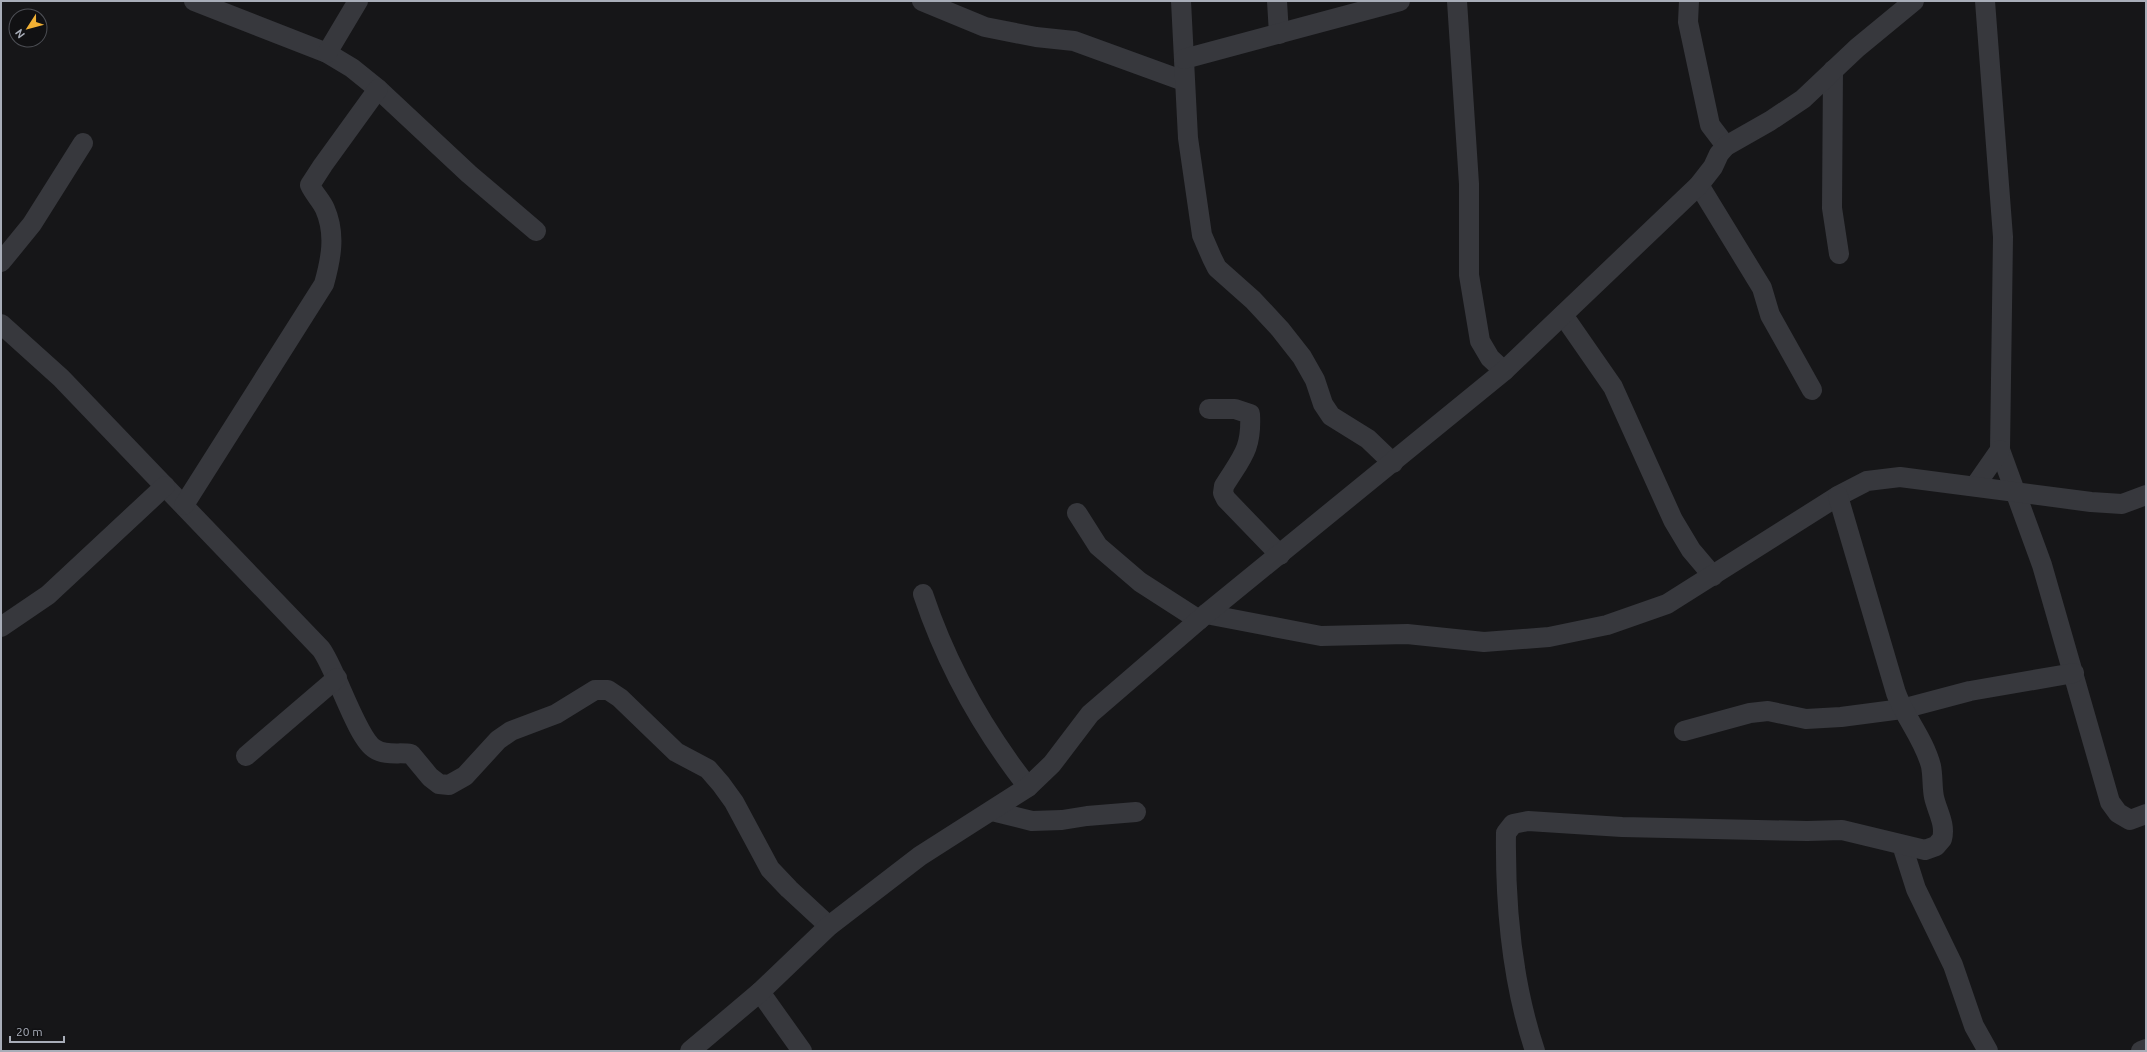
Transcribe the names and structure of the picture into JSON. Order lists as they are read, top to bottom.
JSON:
{
  "scale_bar": "20 m",
  "north": "bottom left"
}
